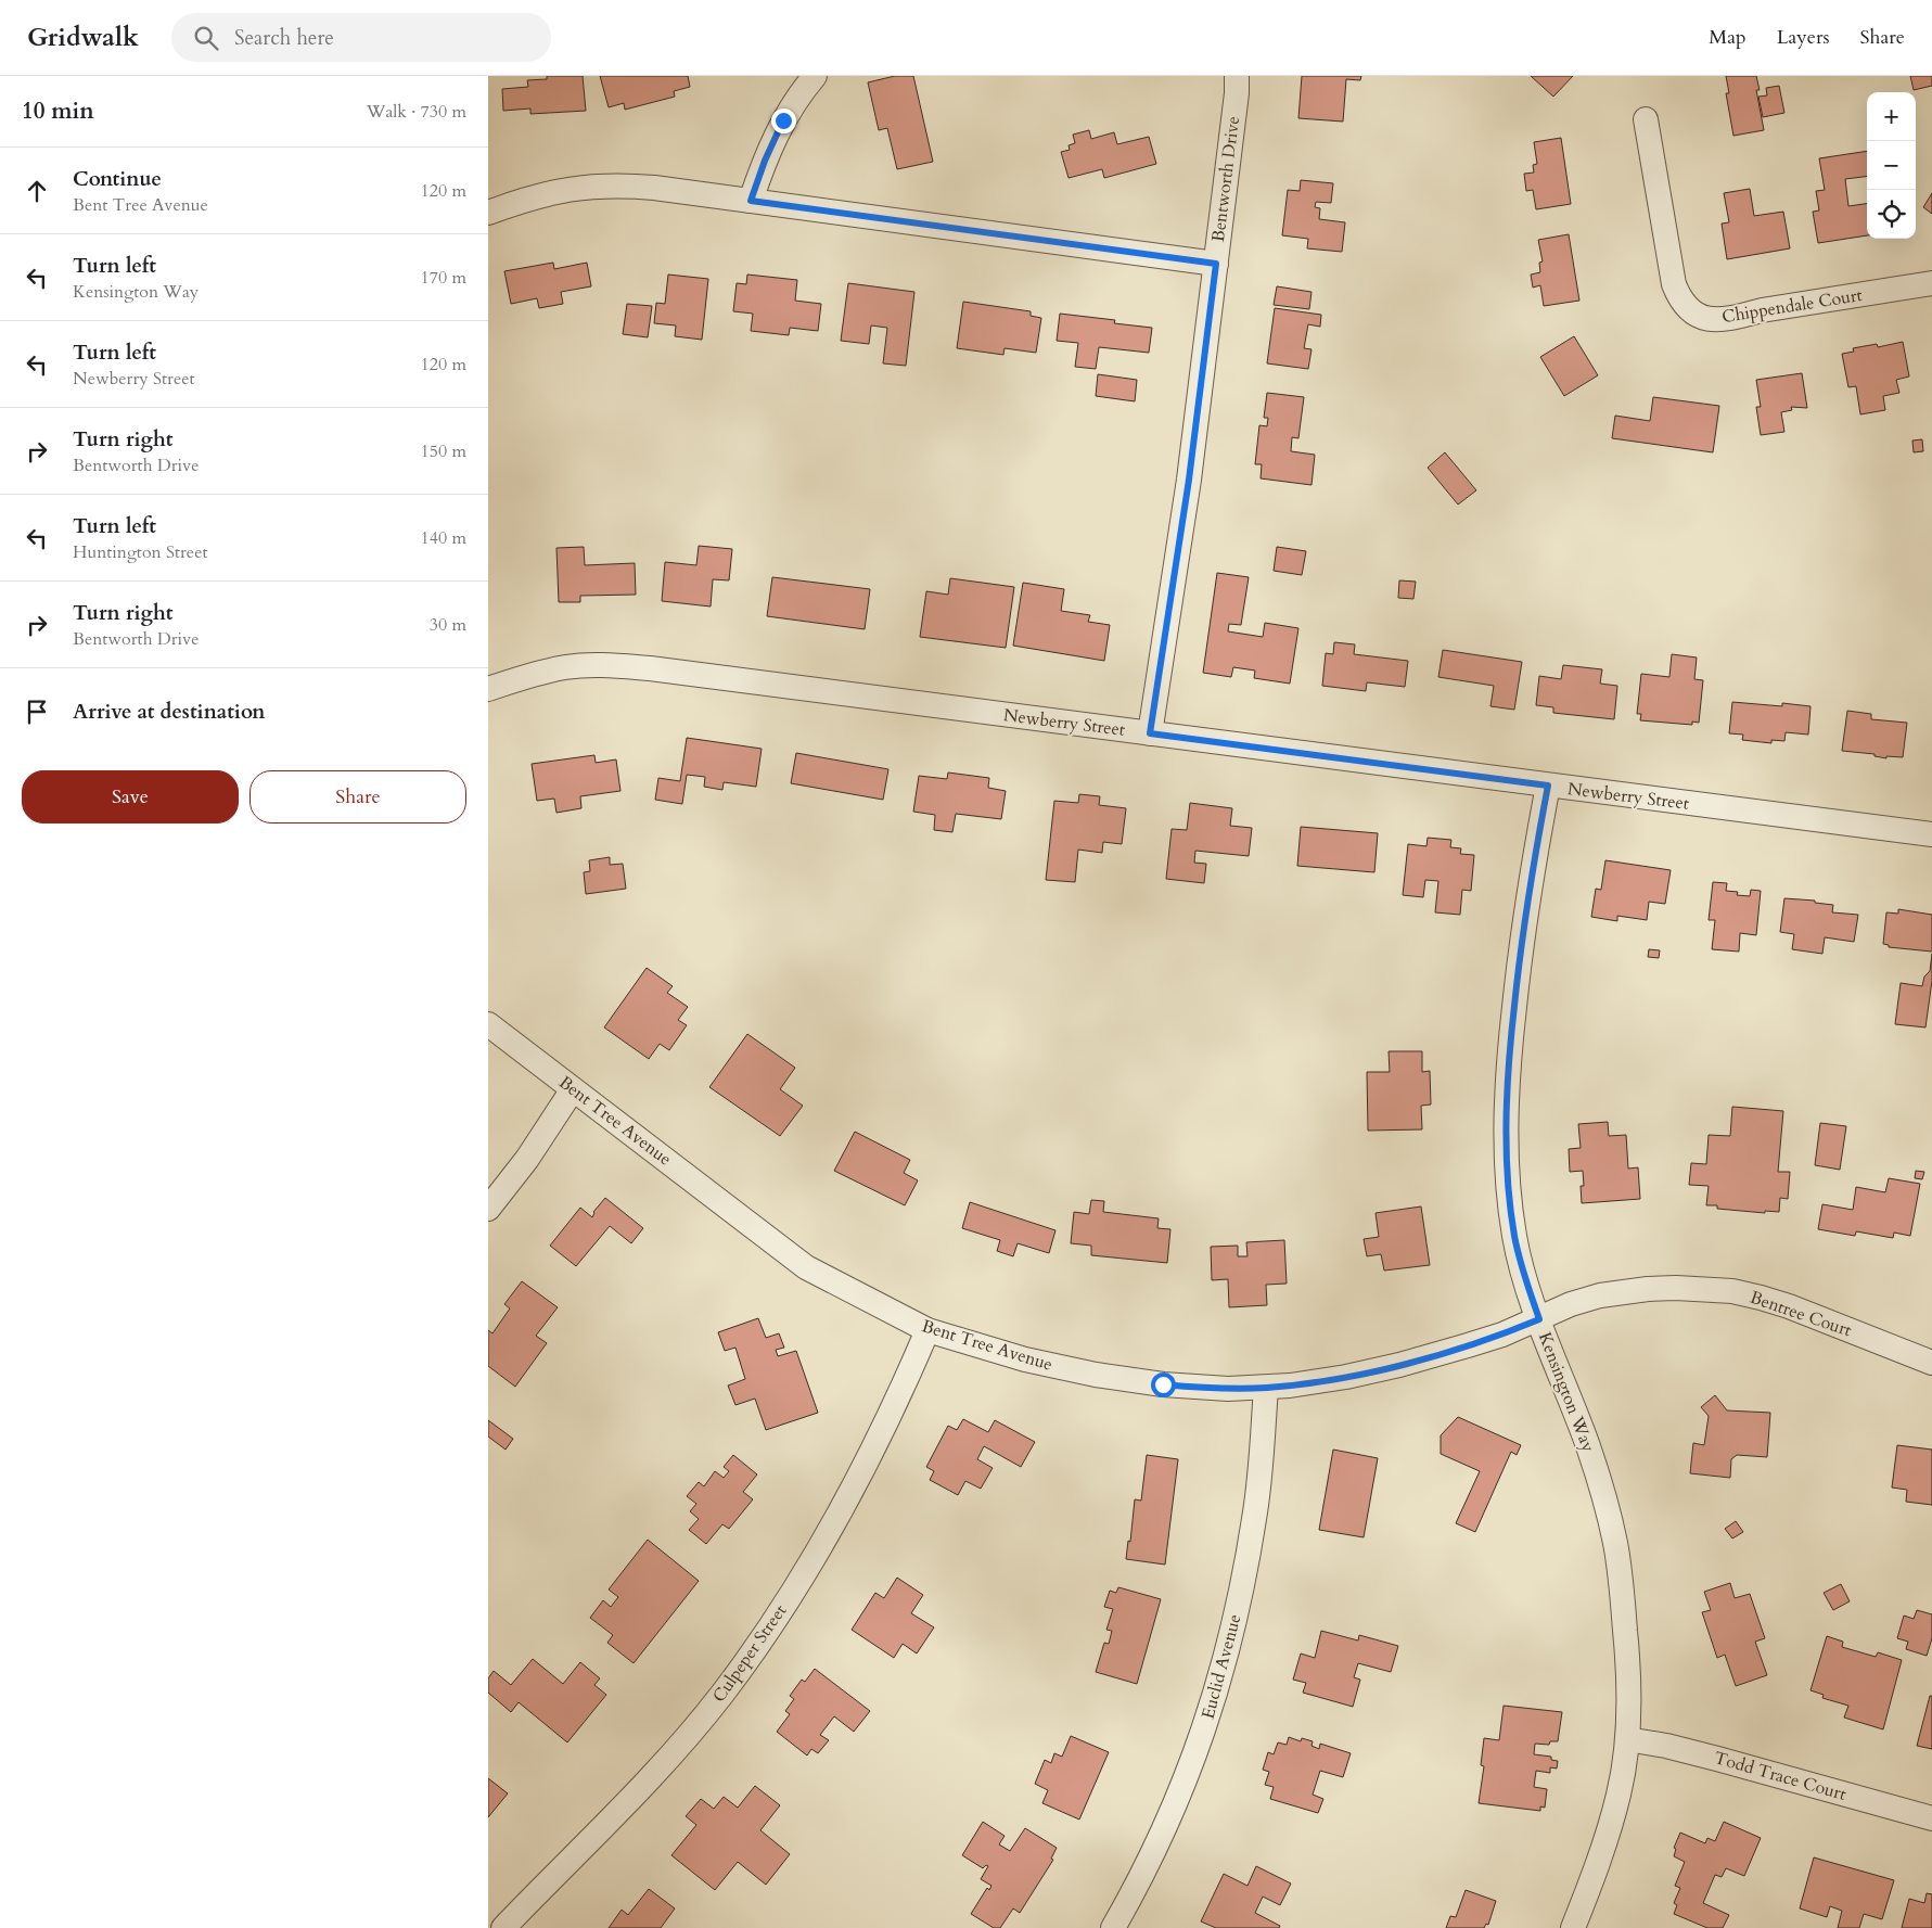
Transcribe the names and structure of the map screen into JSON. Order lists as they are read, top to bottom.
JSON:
{
  "streets": {
    "street": [
      "Bentworth Drive",
      "Chippendale Court",
      "Newberry Street",
      "Bent Tree Avenue",
      "Bentree Court",
      "Kensington Way",
      "Culpeper Street",
      "Euclid Avenue",
      "Todd Trace Court"
    ]
  },
  "crossings": [
    ["Bentworth Drive", "Newberry Street"],
    ["Newberry Street", "Kensington Way"],
    ["Bent Tree Avenue", "Bentree Court"],
    ["Bent Tree Avenue", "Kensington Way"],
    ["Bent Tree Avenue", "Culpeper Street"],
    ["Bent Tree Avenue", "Euclid Avenue"],
    ["Bentree Court", "Kensington Way"],
    ["Kensington Way", "Todd Trace Court"]
  ],
  "page": {
    "header": "Gridwalk",
    "search": "Search here",
    "nav": ["Map", "Layers", "Share"],
    "heading": ["10 min", "Walk · 730 m"],
    "map_buttons": ["+", "−"],
    "list": [
      ["Continue", "Bent Tree Avenue", "120 m"],
      ["Turn left", "Kensington Way", "170 m"],
      ["Turn left", "Newberry Street", "120 m"],
      ["Turn right", "Bentworth Drive", "150 m"],
      ["Turn left", "Huntington Street", "140 m"],
      ["Turn right", "Bentworth Drive", "30 m"],
      "Arrive at destination"
    ],
    "buttons": ["Save", "Share"]
  }
}
